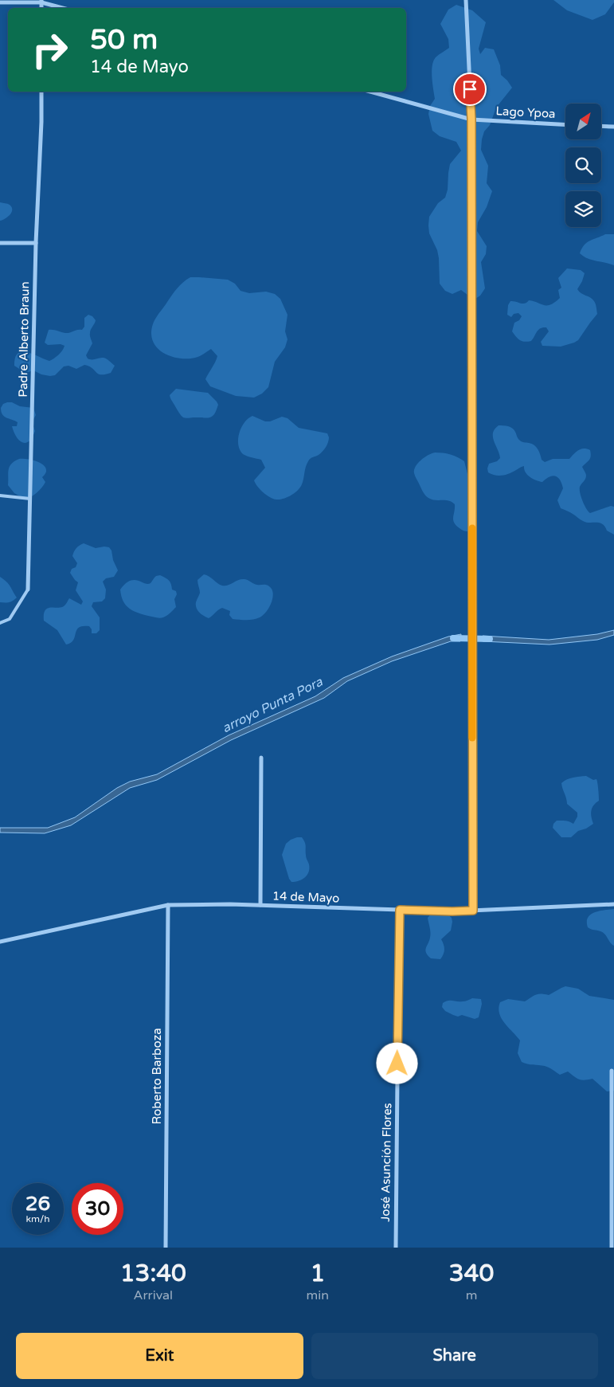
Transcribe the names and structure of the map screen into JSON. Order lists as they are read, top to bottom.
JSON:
{
  "streets": {
    "street": [
      "Lago Ypoa",
      "Padre Alberto Braun",
      "14 de Mayo",
      "Roberto Barboza",
      "José Asunción Flores"
    ]
  },
  "crossings": [
    ["14 de Mayo", "Roberto Barboza"],
    ["14 de Mayo", "José Asunción Flores"]
  ],
  "water": ["arroyo Punta Pora"],
  "north": "top right",
  "page": {
    "turn": ["50 m", "14 de Mayo"],
    "speed": "26 km/h",
    "limit": "30",
    "eta": [
      "13:40",
      "Arrival",
      "1",
      "min",
      "340",
      "m"
    ],
    "buttons": ["Exit", "Share"]
  }
}
